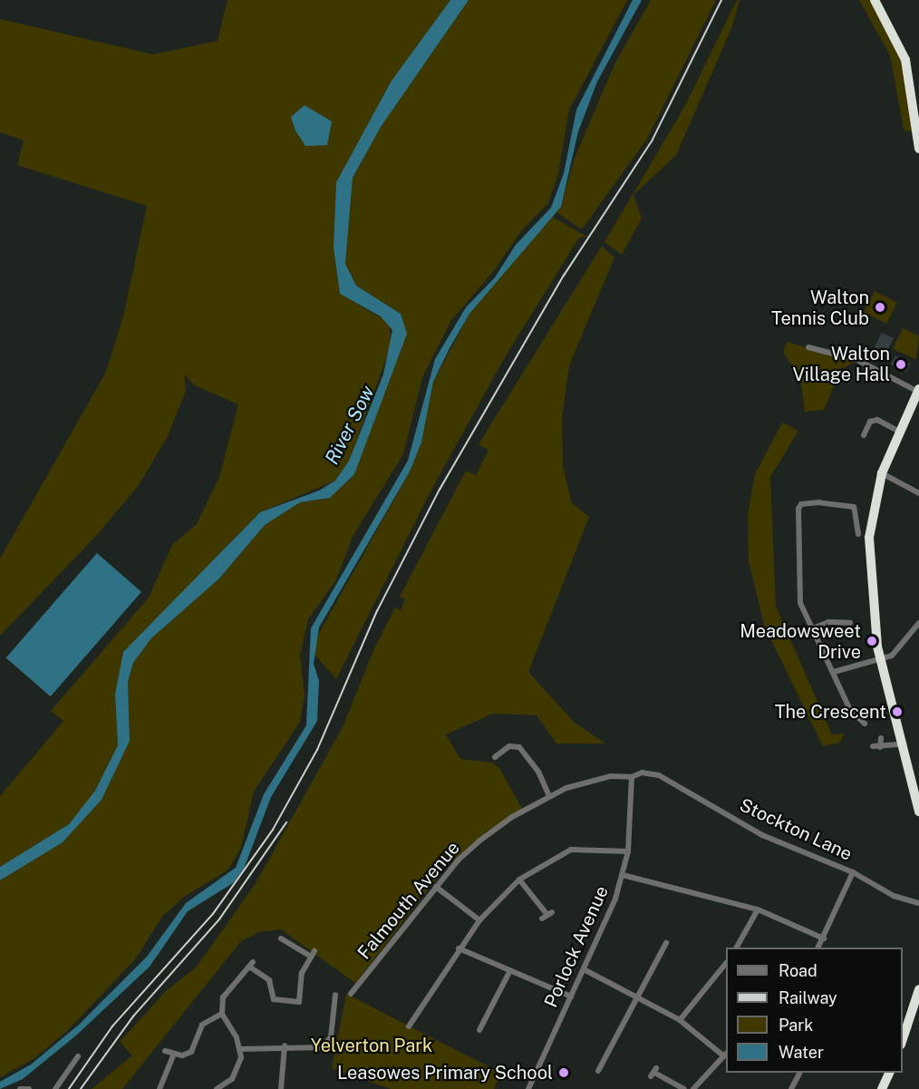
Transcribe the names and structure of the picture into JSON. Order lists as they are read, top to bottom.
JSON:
{
  "streets": {
    "street": ["Stockton Lane", "Falmouth Avenue", "Porlock Avenue"]
  },
  "crossings": [
    ["Stockton Lane", "Falmouth Avenue"],
    ["Stockton Lane", "Porlock Avenue"],
    ["Falmouth Avenue", "Porlock Avenue"]
  ],
  "water": ["River Sow"],
  "parks": ["Yelverton Park"],
  "places": [
    "Walton Tennis Club",
    "Walton Village Hall",
    "Meadowsweet Drive",
    "The Crescent",
    "Leasowes Primary School"
  ],
  "legend": [
    "Road",
    "Railway",
    "Park",
    "Water"
  ]
}
